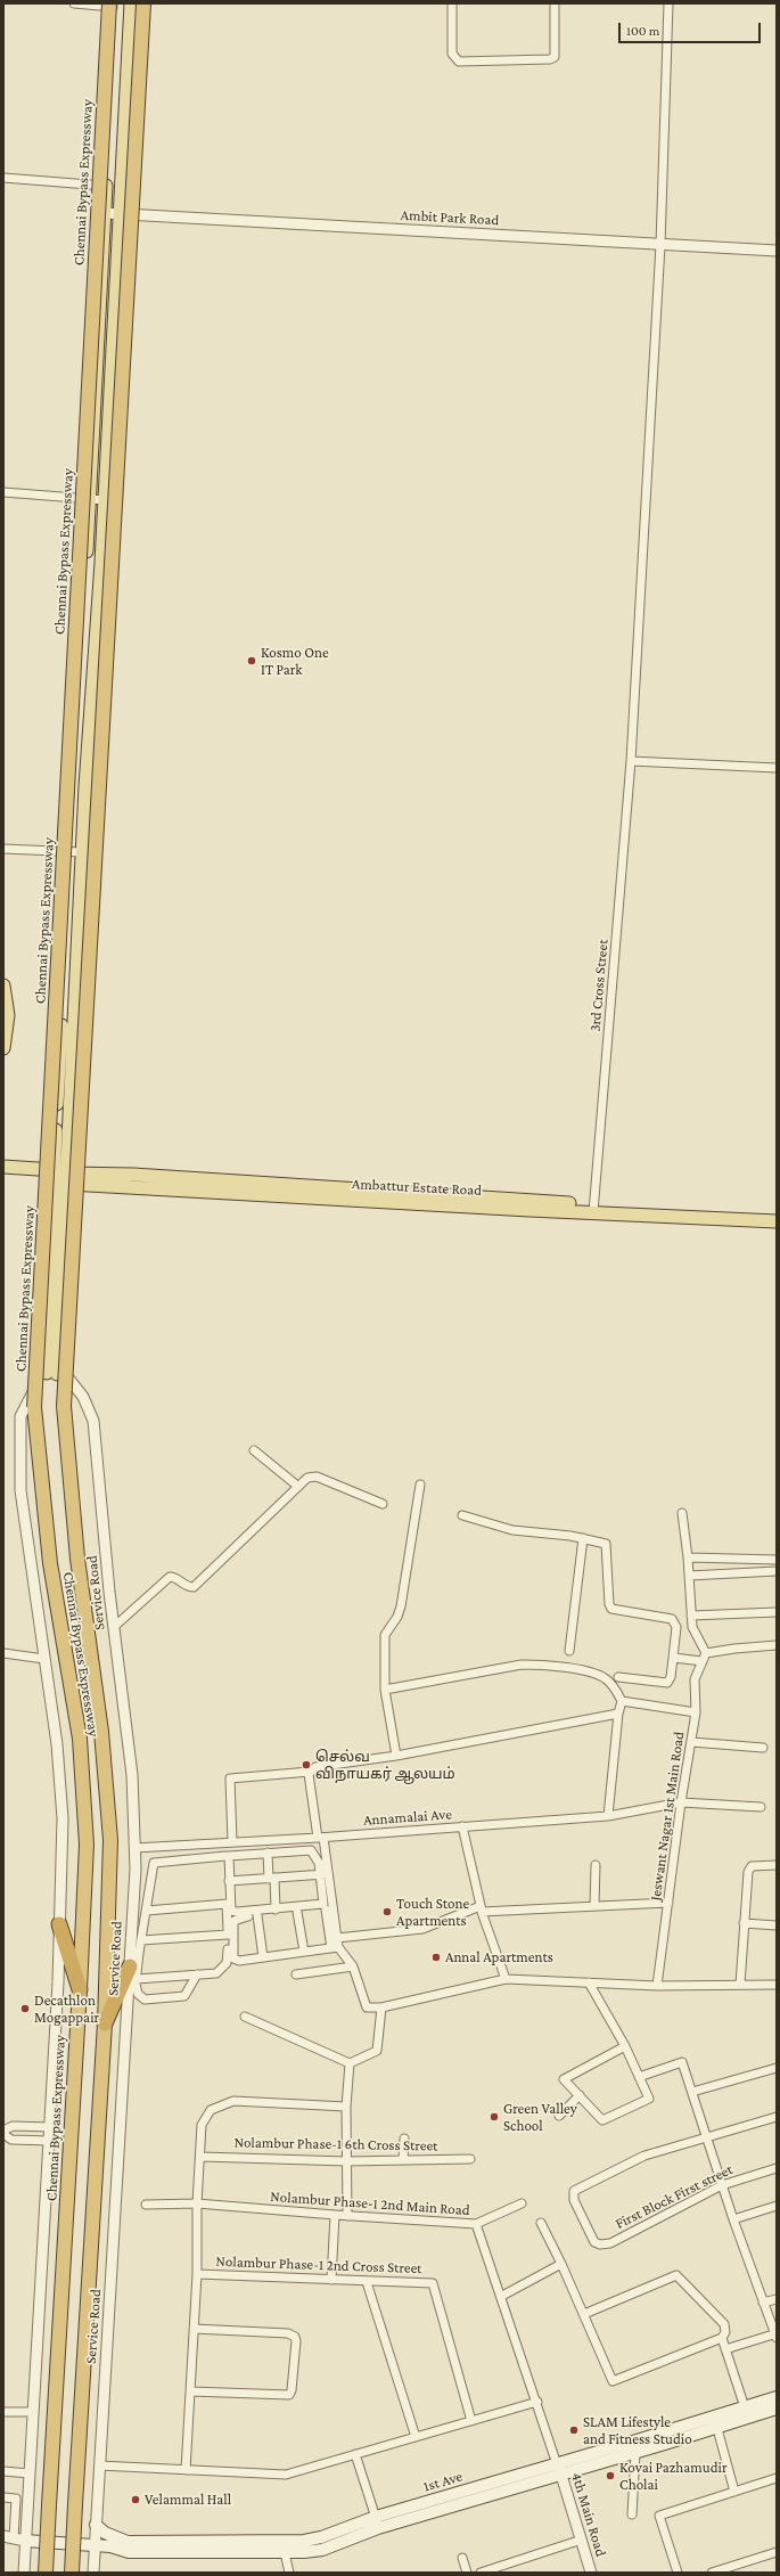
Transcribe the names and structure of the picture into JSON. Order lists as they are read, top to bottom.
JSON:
{
  "streets": {
    "highway": ["Chennai Bypass Expressway"],
    "main road": ["Ambattur Estate Road", "1st Ave"],
    "street": [
      "Ambit Park Road",
      "3rd Cross Street",
      "Service Road",
      "Jeswant Nagar 1st Main Road",
      "Annamalai Ave",
      "Nolambur Phase-1 6th Cross Street",
      "First Block First street",
      "Nolambur Phase-1 2nd Main Road",
      "Nolambur Phase-1 2nd Cross Street",
      "4th Main Road"
    ]
  },
  "crossings": [
    ["Ambit Park Road", "3rd Cross Street"],
    ["3rd Cross Street", "Ambattur Estate Road"],
    ["Service Road", "Annamalai Ave"],
    ["Jeswant Nagar 1st Main Road", "Annamalai Ave"],
    ["Nolambur Phase-1 2nd Main Road", "1st Ave"],
    ["Nolambur Phase-1 2nd Main Road", "4th Main Road"],
    ["1st Ave", "4th Main Road"]
  ],
  "places": [
    "Kosmo One IT Park",
    "செல்வ விநாயகர் ஆலயம்",
    "Touch Stone Apartments",
    "Annal Apartments",
    "Decathlon Mogappair",
    "Green Valley School",
    "SLAM Lifestyle and Fitness Studio",
    "Kovai Pazhamudir Cholai",
    "Velammal Hall"
  ],
  "scale_bar": "100 m"
}
